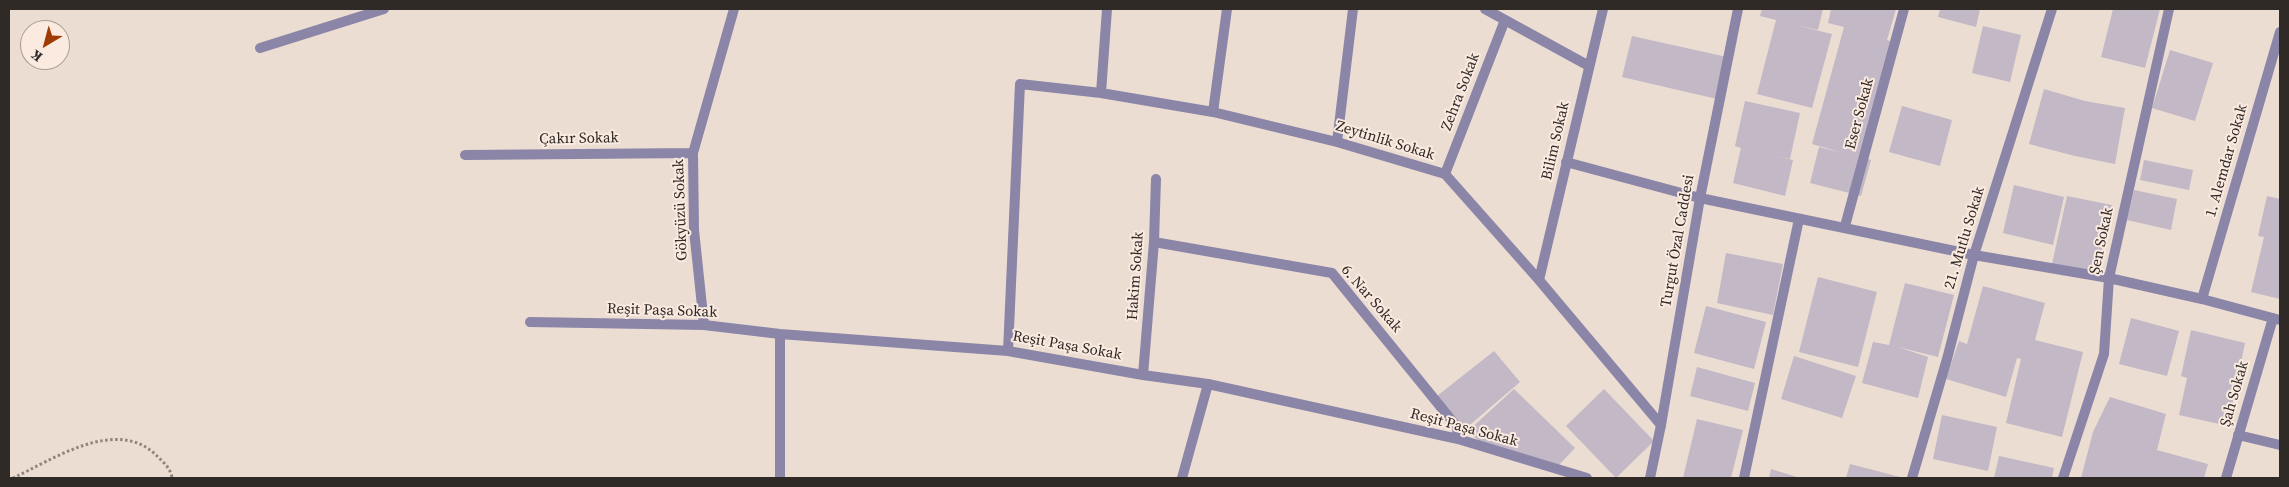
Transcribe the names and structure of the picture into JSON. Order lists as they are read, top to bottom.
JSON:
{
  "streets": {
    "street": [
      "Zehra Sokak",
      "Eser Sokak",
      "Çakır Sokak",
      "Zeytinlik Sokak",
      "Bilim Sokak",
      "1. Alemdar Sokak",
      "Gökyüzü Sokak",
      "21. Mutlu Sokak",
      "Turgut Özal Caddesi",
      "Şen Sokak",
      "Hakim Sokak",
      "6. Nar Sokak",
      "Reşit Paşa Sokak",
      "Şah Sokak"
    ]
  },
  "crossings": [
    ["Zehra Sokak", "Zeytinlik Sokak"],
    ["Çakır Sokak", "Gökyüzü Sokak"],
    ["Zeytinlik Sokak", "Bilim Sokak"],
    ["Zeytinlik Sokak", "Turgut Özal Caddesi"],
    ["Zeytinlik Sokak", "Reşit Paşa Sokak"],
    ["Gökyüzü Sokak", "Reşit Paşa Sokak"],
    ["Hakim Sokak", "6. Nar Sokak"],
    ["Hakim Sokak", "Reşit Paşa Sokak"],
    ["6. Nar Sokak", "Reşit Paşa Sokak"]
  ],
  "north": "bottom left"
}
